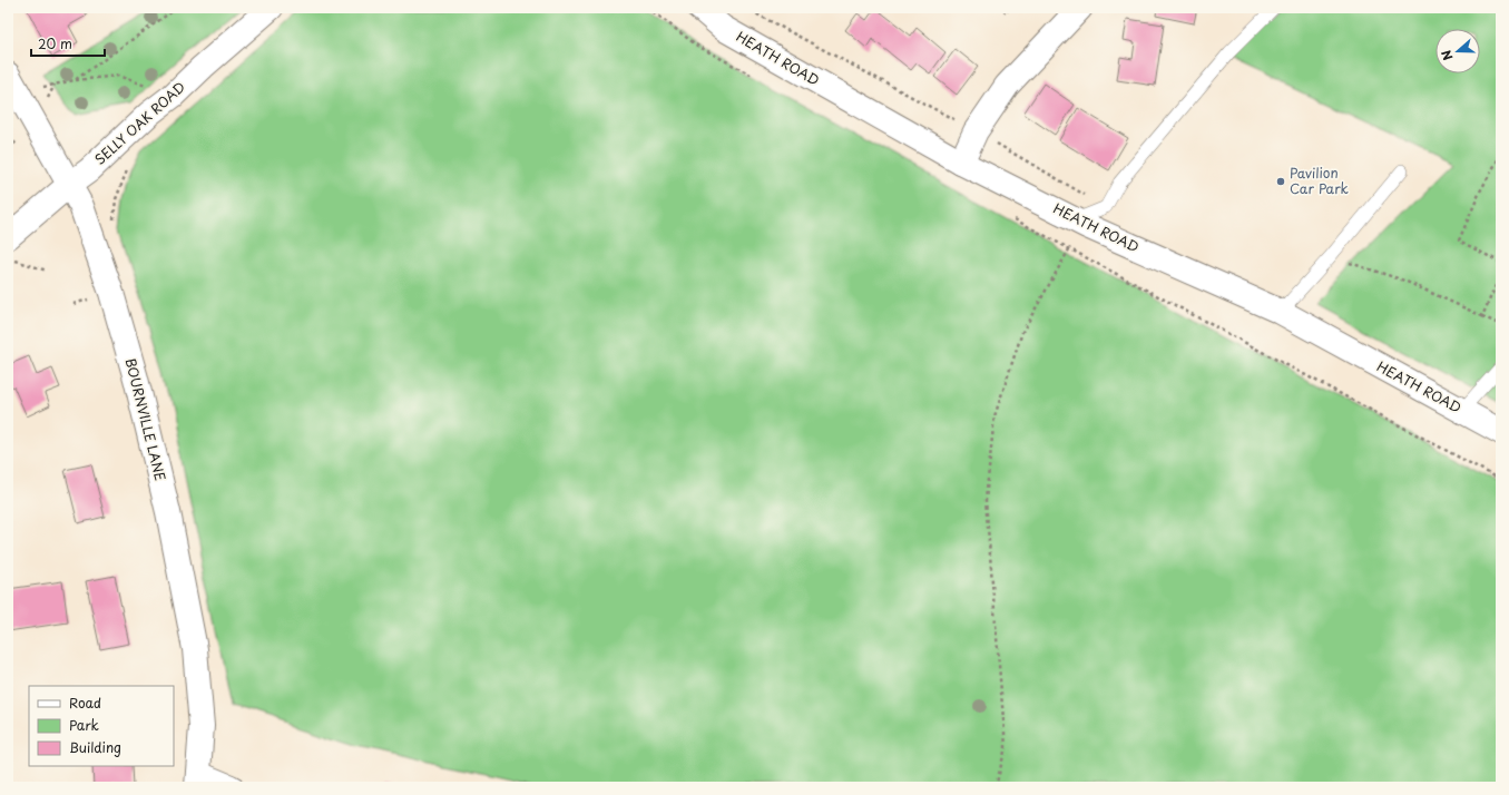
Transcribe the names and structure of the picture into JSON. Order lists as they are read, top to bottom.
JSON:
{
  "streets": {
    "street": ["HEATH ROAD", "SELLY OAK ROAD", "BOURNVILLE LANE"]
  },
  "crossings": [
    ["SELLY OAK ROAD", "BOURNVILLE LANE"]
  ],
  "places": ["Pavilion Car Park"],
  "legend": ["Road", "Park", "Building"],
  "scale_bar": "20 m",
  "north": "left"
}
